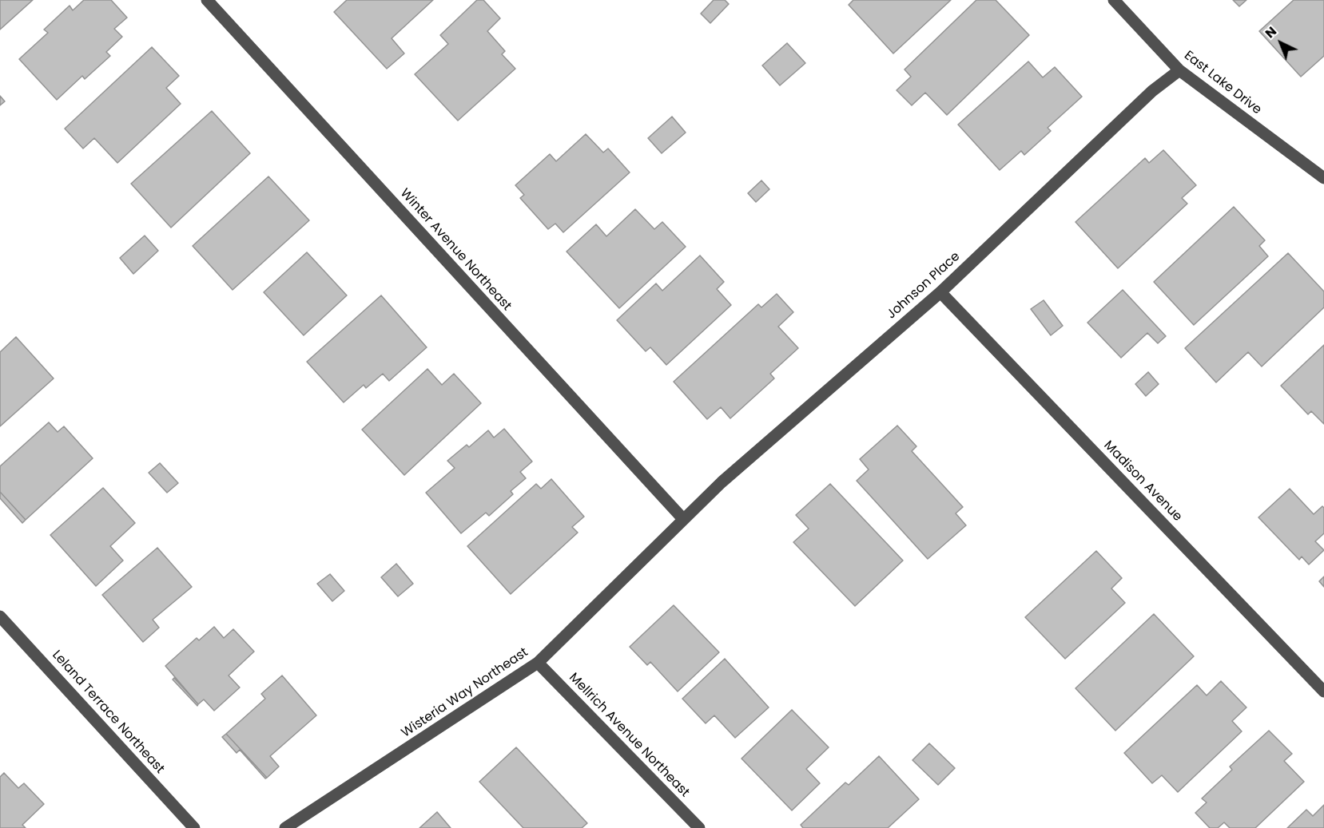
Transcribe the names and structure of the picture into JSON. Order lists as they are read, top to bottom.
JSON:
{
  "streets": {
    "street": [
      "East Lake Drive",
      "Winter Avenue Northeast",
      "Johnson Place",
      "Madison Avenue",
      "Wisteria Way Northeast",
      "Leland Terrace Northeast",
      "Mellrich Avenue Northeast"
    ]
  },
  "crossings": [
    ["East Lake Drive", "Johnson Place"],
    ["Winter Avenue Northeast", "Johnson Place"],
    ["Winter Avenue Northeast", "Wisteria Way Northeast"],
    ["Johnson Place", "Madison Avenue"],
    ["Johnson Place", "Wisteria Way Northeast"],
    ["Wisteria Way Northeast", "Mellrich Avenue Northeast"]
  ],
  "north": "top left"
}
